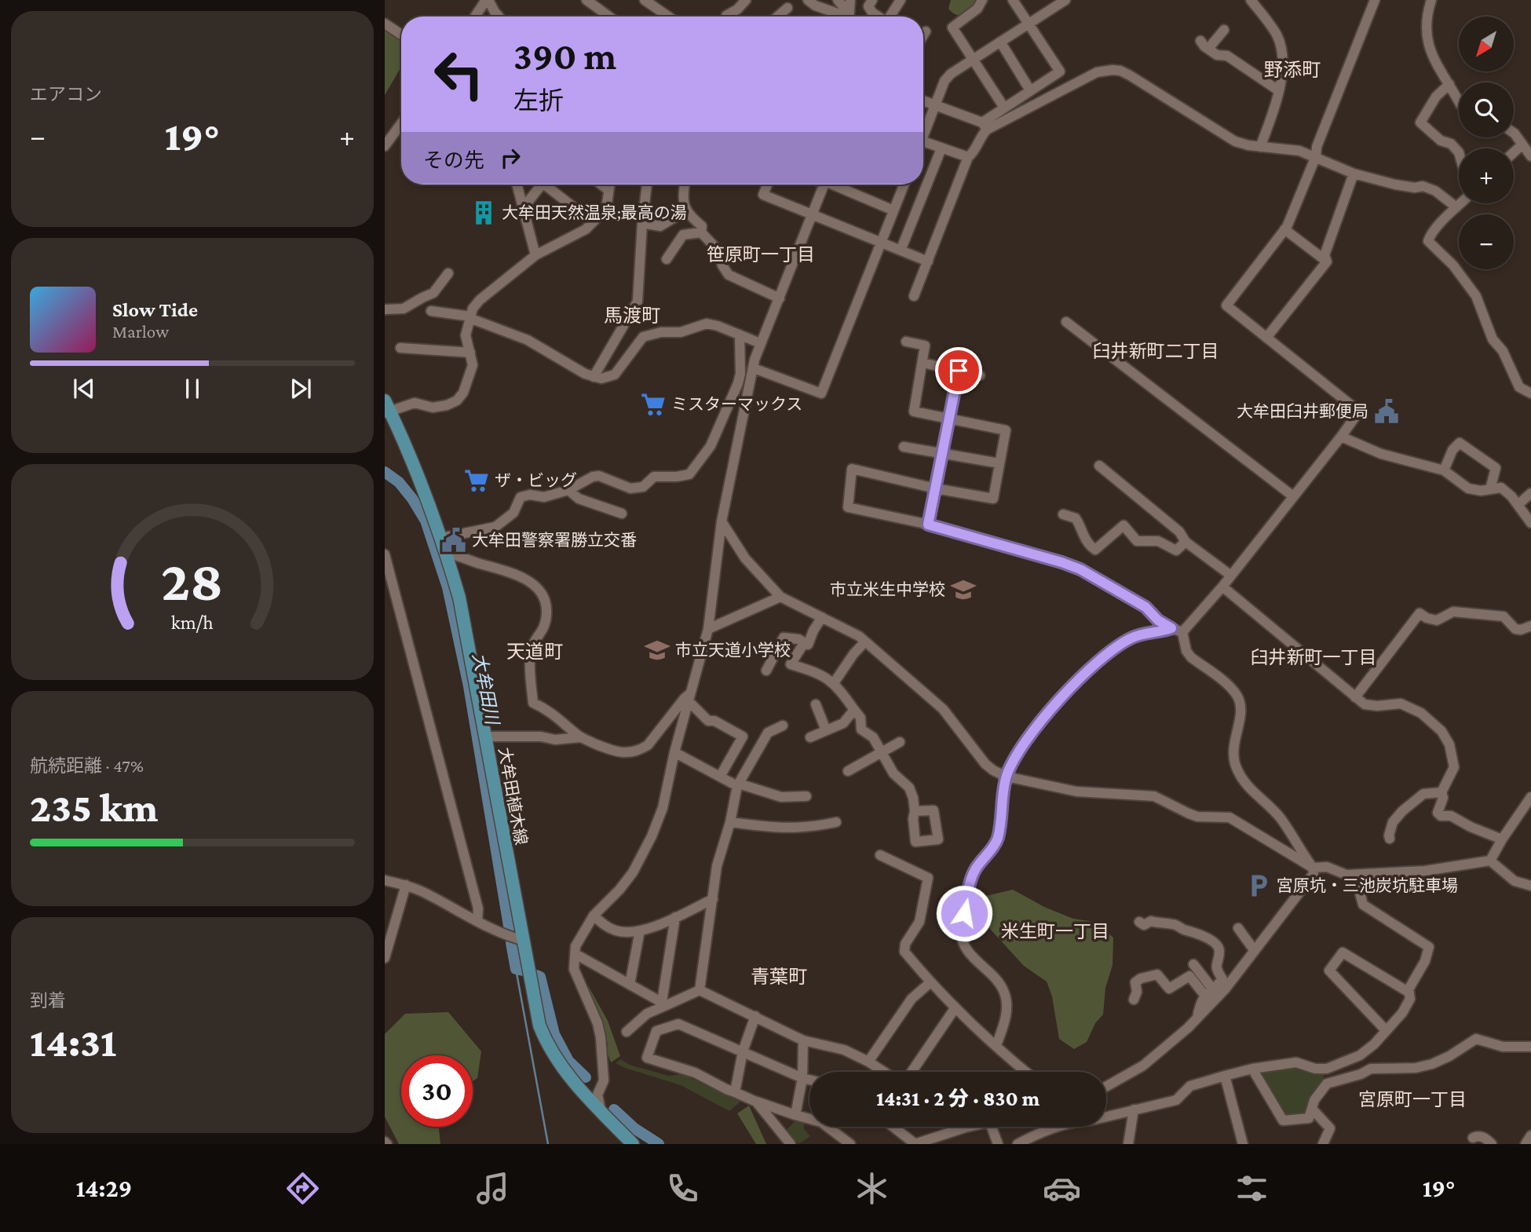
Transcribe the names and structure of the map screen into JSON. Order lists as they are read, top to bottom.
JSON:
{
  "streets": {
    "main road": ["大牟田植木線"]
  },
  "districts": [
    "野添町",
    "笹原町一丁目",
    "馬渡町",
    "臼井新町二丁目",
    "天道町",
    "臼井新町一丁目",
    "米生町一丁目",
    "青葉町",
    "宮原町一丁目"
  ],
  "water": ["大牟田川"],
  "places": {
    "building": ["大牟田天然温泉;最高の湯"],
    "supermarket": ["ミスターマックス", "ザ・ビッグ"],
    "public building": ["大牟田臼井郵便局", "大牟田警察署勝立交番"],
    "school or university": ["市立米生中学校", "市立天道小学校"],
    "parking": ["宮原坑・三池炭坑駐車場"]
  },
  "north": "bottom left",
  "page": {
    "tile": [
      "エアコン",
      ["航続距離 · 47%", "235 km"],
      ["到着", "14:31"]
    ],
    "map_buttons": ["+", "−"],
    "turn": ["390 m", "左折"],
    "heat": ["−", "19°", "+"],
    "then": "その先",
    "song": ["Slow Tide", "Marlow"],
    "limit": "30",
    "trip": "14:31 · 2 分 · 830 m",
    "tabs": ["14:29", "19°"],
    "gauge": ["28", "km/h"]
  }
}
